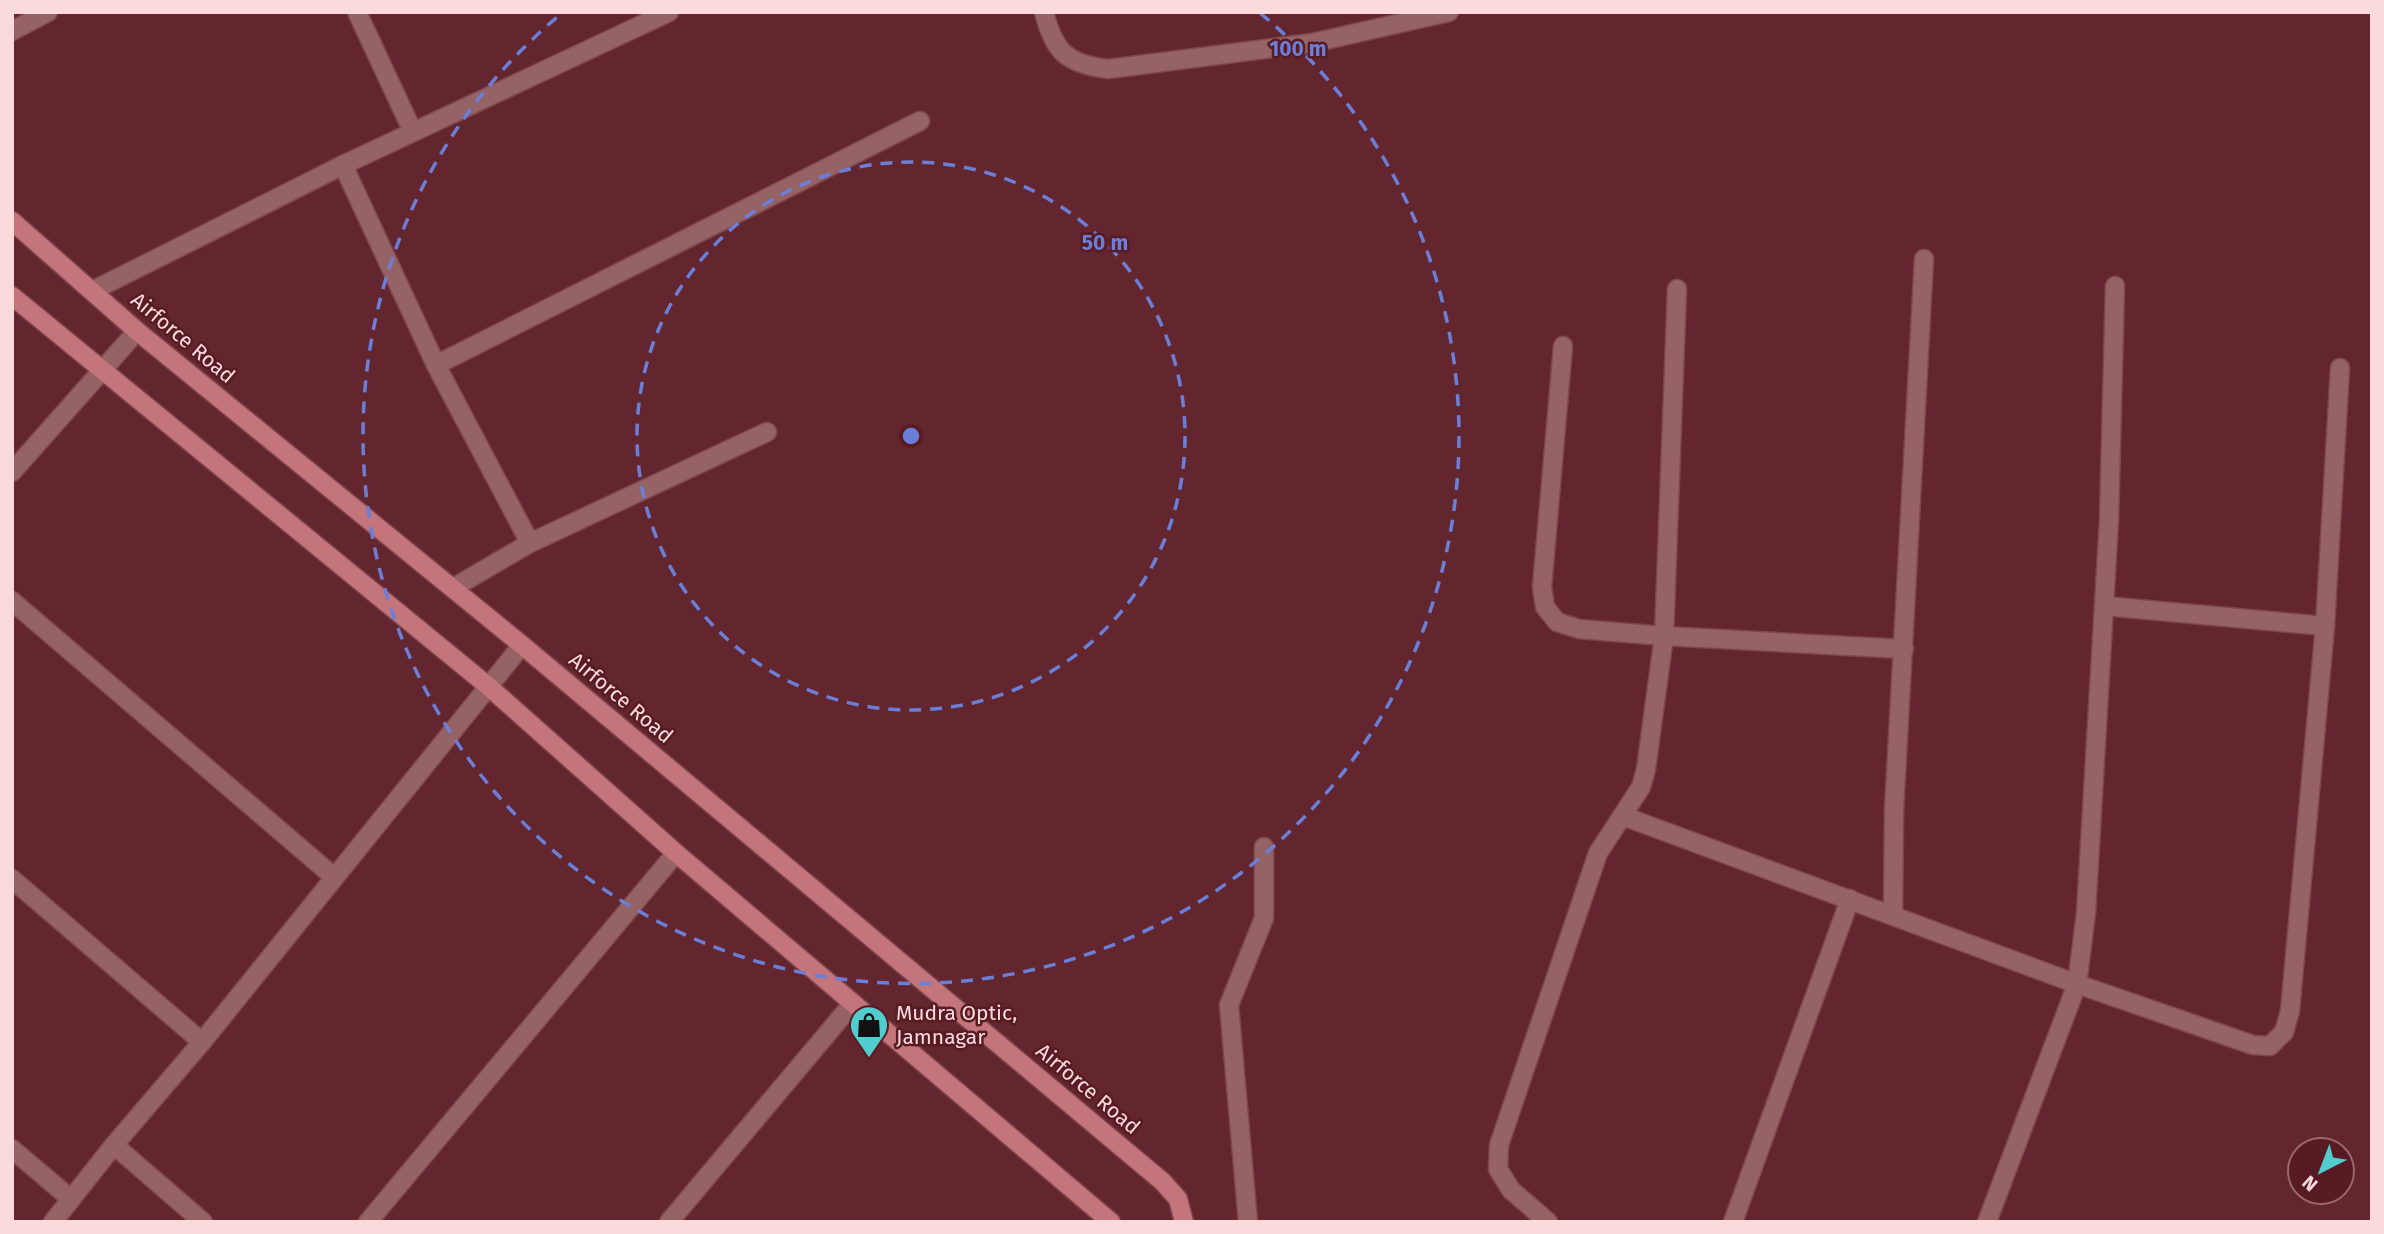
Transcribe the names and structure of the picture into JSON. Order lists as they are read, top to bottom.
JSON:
{
  "streets": {
    "main road": ["Airforce Road"]
  },
  "places": {
    "shop": ["Mudra Optic, Jamnagar"]
  },
  "north": "bottom left",
  "rings": ["100 m", "50 m"]
}
